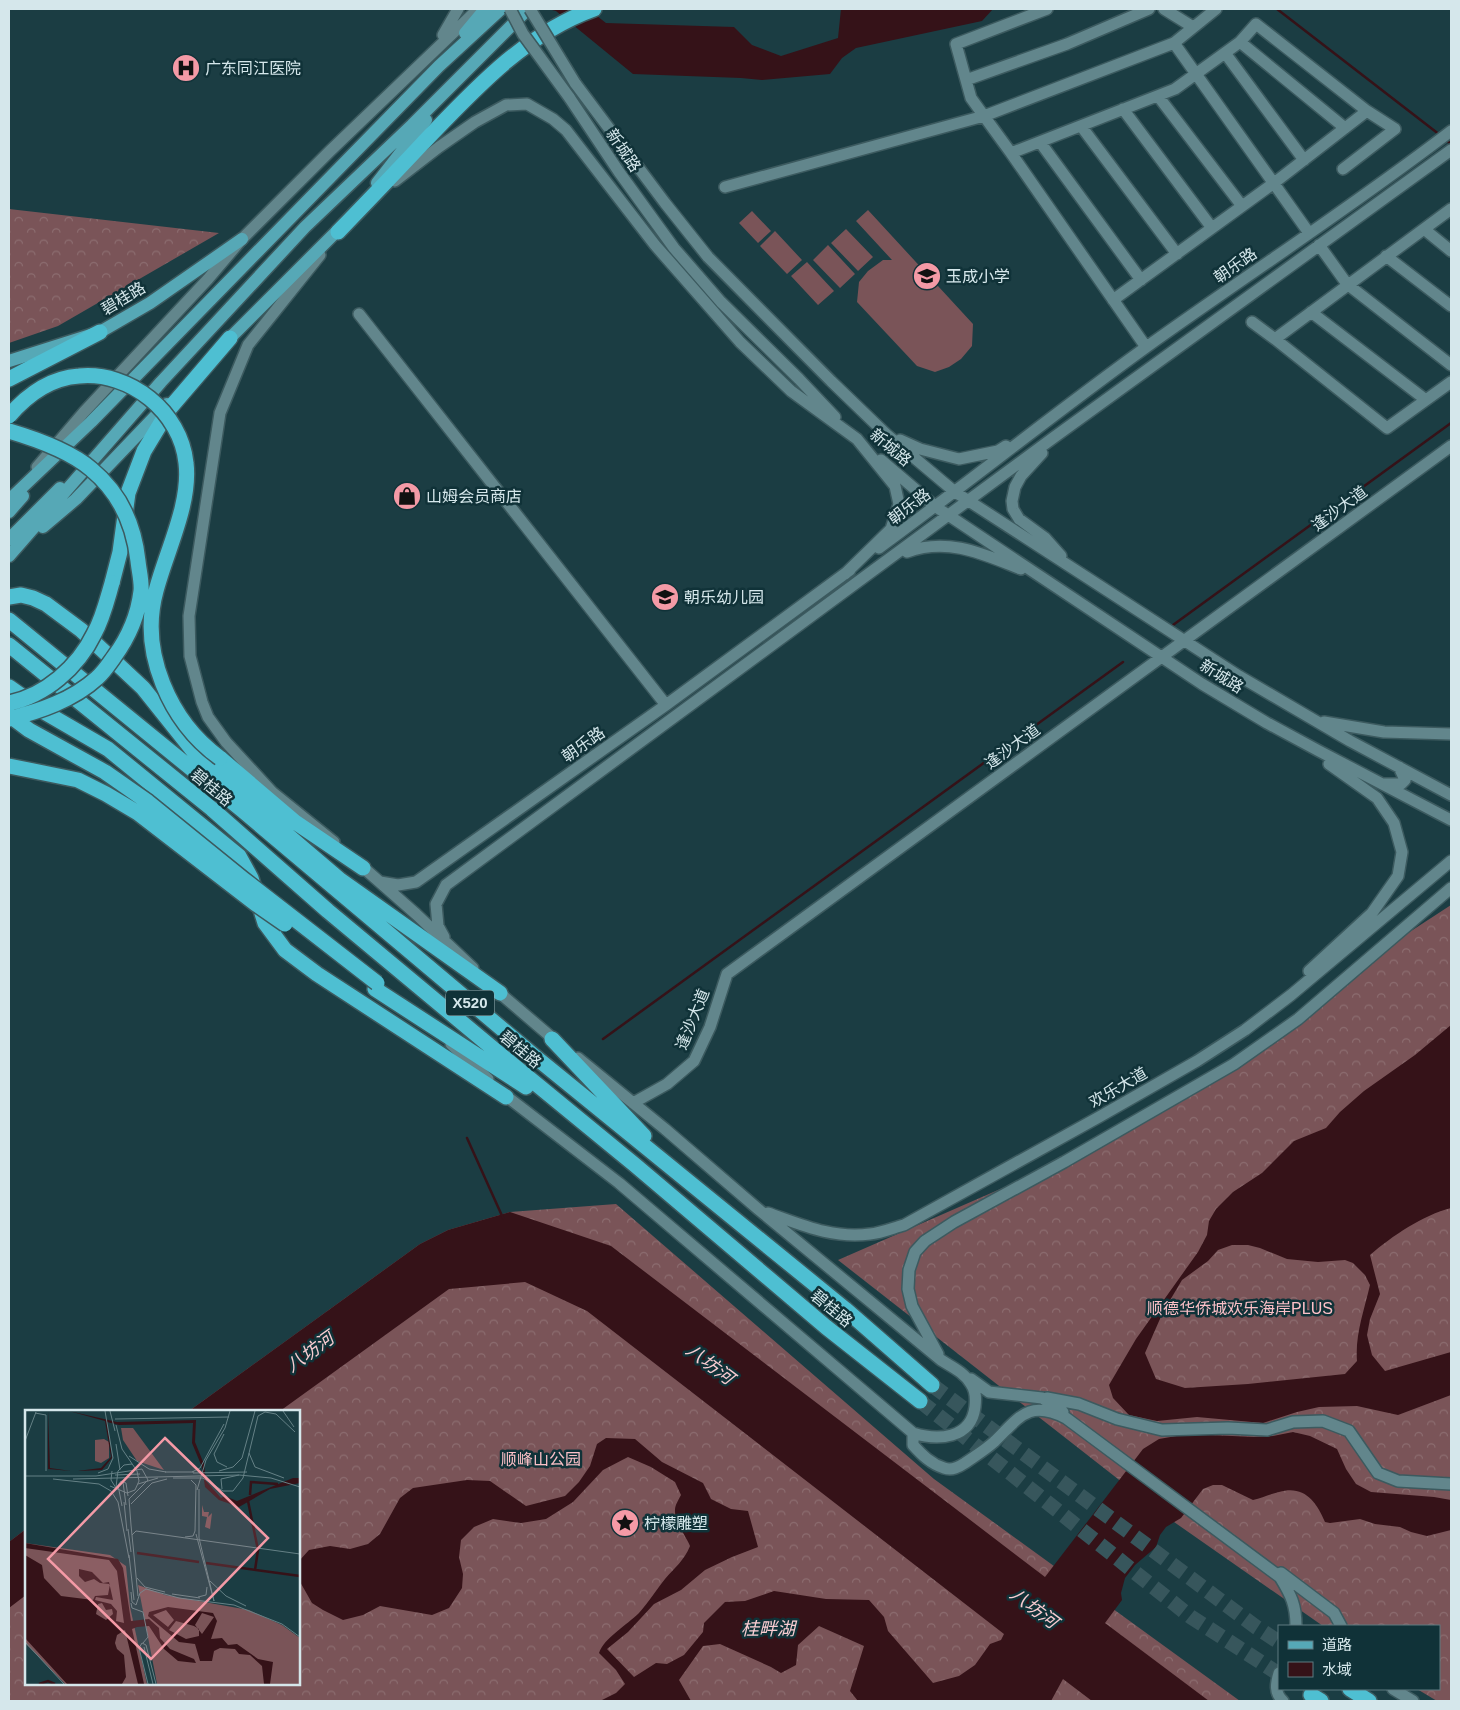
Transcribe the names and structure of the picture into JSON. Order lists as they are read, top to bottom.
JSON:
{
  "streets": {
    "highway": ["碧桂路", "X520"],
    "street": [
      "新城路",
      "朝乐路",
      "逢沙大道",
      "欢乐大道"
    ]
  },
  "crossings": [
    ["新城路", "朝乐路"],
    ["新城路", "逢沙大道"]
  ],
  "water": ["八坊河", "桂畔湖"],
  "parks": ["顺德华侨城欢乐海岸PLUS", "顺峰山公园"],
  "places": {
    "hospital": ["广东同江医院"],
    "school or university": ["玉成小学", "朝乐幼儿园"],
    "shop": ["山姆会员商店"],
    "place": ["柠檬雕塑"]
  },
  "legend": ["道路", "水域"]
}
